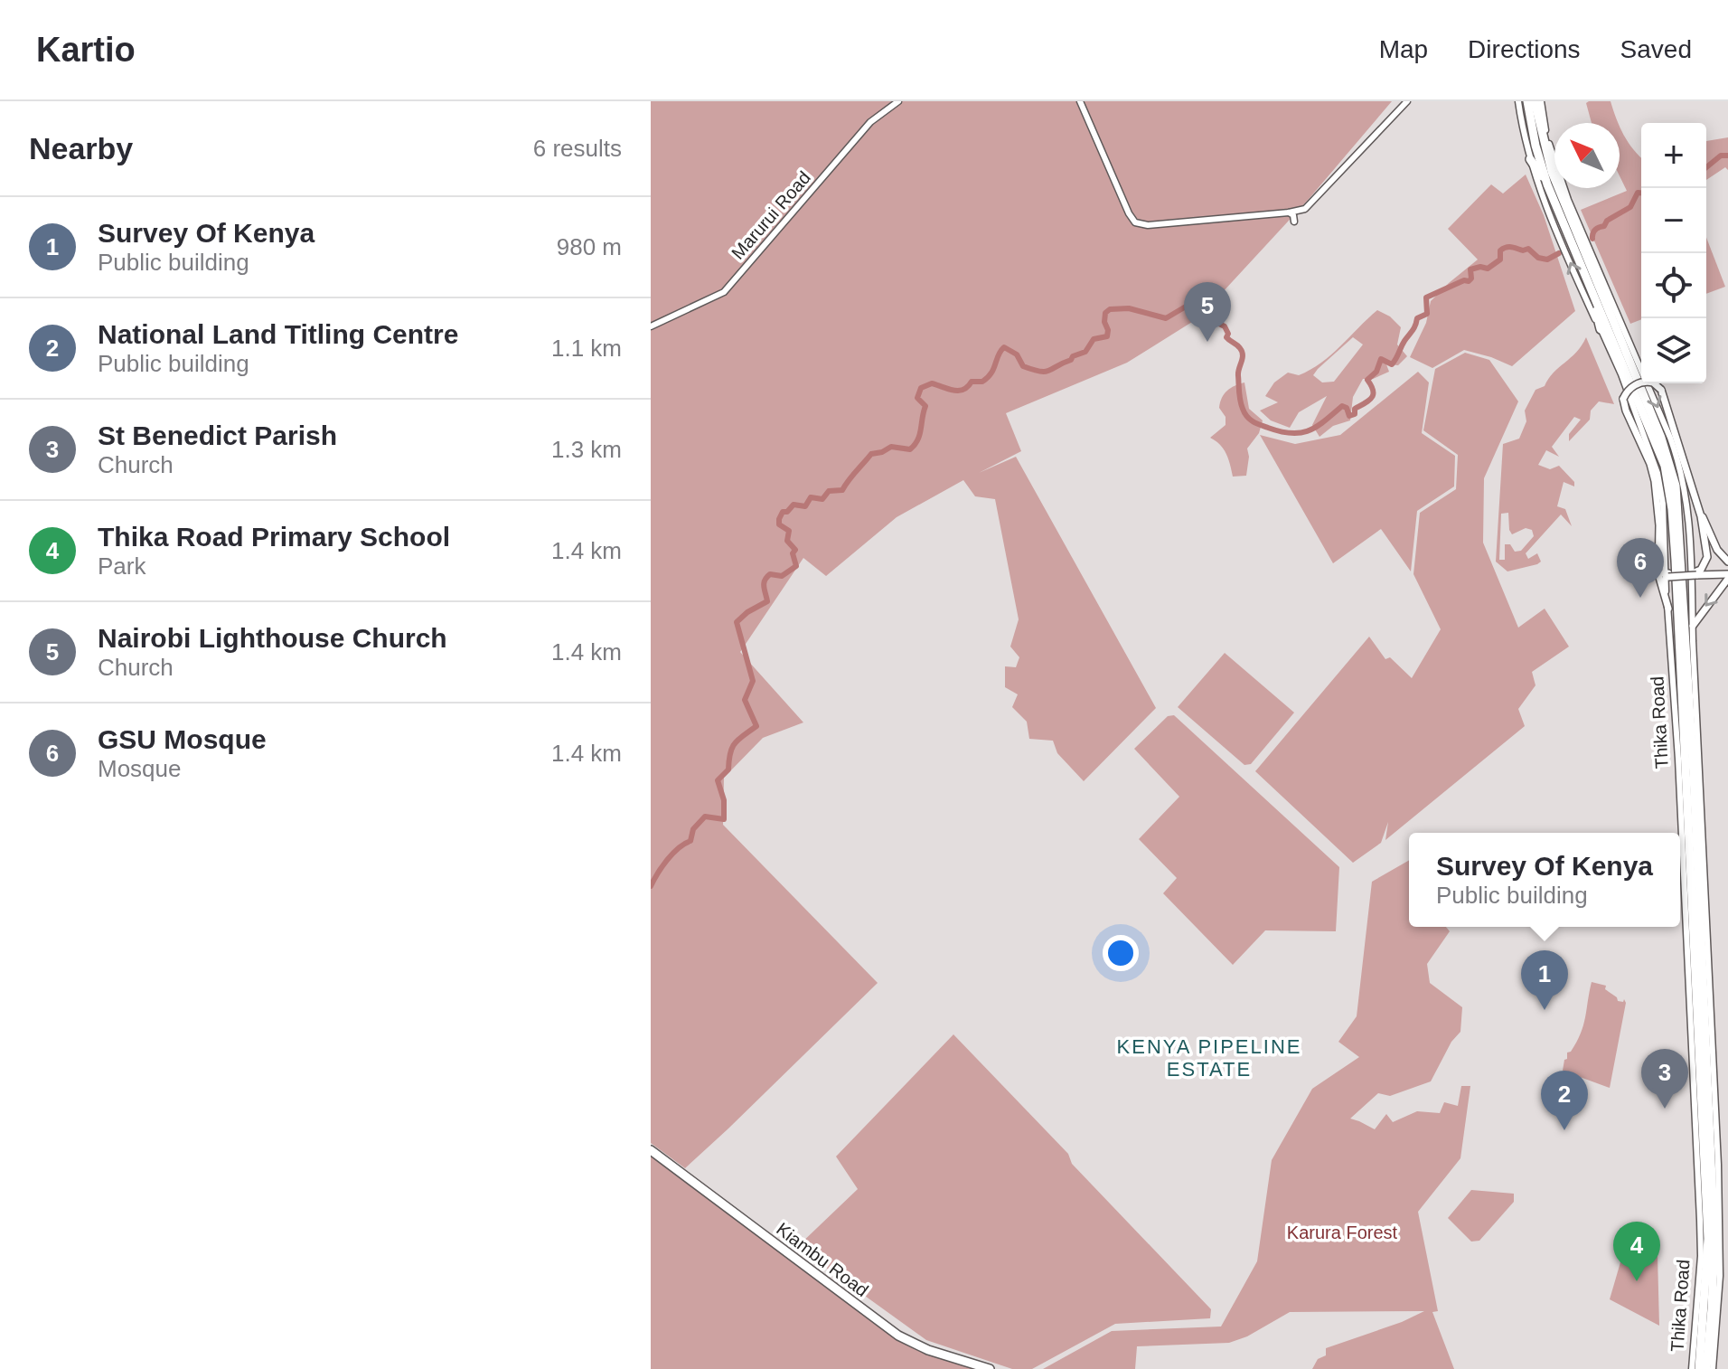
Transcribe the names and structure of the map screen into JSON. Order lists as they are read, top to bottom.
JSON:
{
  "streets": {
    "highway": ["Thika Road", "Kiambu Road"],
    "main road": ["Marurui Road"]
  },
  "districts": ["KENYA PIPELINE ESTATE"],
  "parks": ["Karura Forest"],
  "north": "top left",
  "page": {
    "header": "Kartio",
    "nav": ["Map", "Directions", "Saved"],
    "heading": ["Nearby", "6 results"],
    "map_buttons": ["+", "−"],
    "list": [
      {
        "mark": "1",
        "name": "Survey Of Kenya",
        "note": "Public building",
        "value": "980 m"
      },
      {
        "mark": "2",
        "name": "National Land Titling Centre",
        "note": "Public building",
        "value": "1.1 km"
      },
      {
        "mark": "3",
        "name": "St Benedict Parish",
        "note": "Church",
        "value": "1.3 km"
      },
      {
        "mark": "4",
        "name": "Thika Road Primary School",
        "note": "Park",
        "value": "1.4 km"
      },
      {
        "mark": "5",
        "name": "Nairobi Lighthouse Church",
        "note": "Church",
        "value": "1.4 km"
      },
      {
        "mark": "6",
        "name": "GSU Mosque",
        "note": "Mosque",
        "value": "1.4 km"
      }
    ],
    "pins": [
      "5",
      "6",
      "1",
      "3",
      "2",
      "4"
    ],
    "popup": ["Survey Of Kenya", "Public building"]
  }
}
